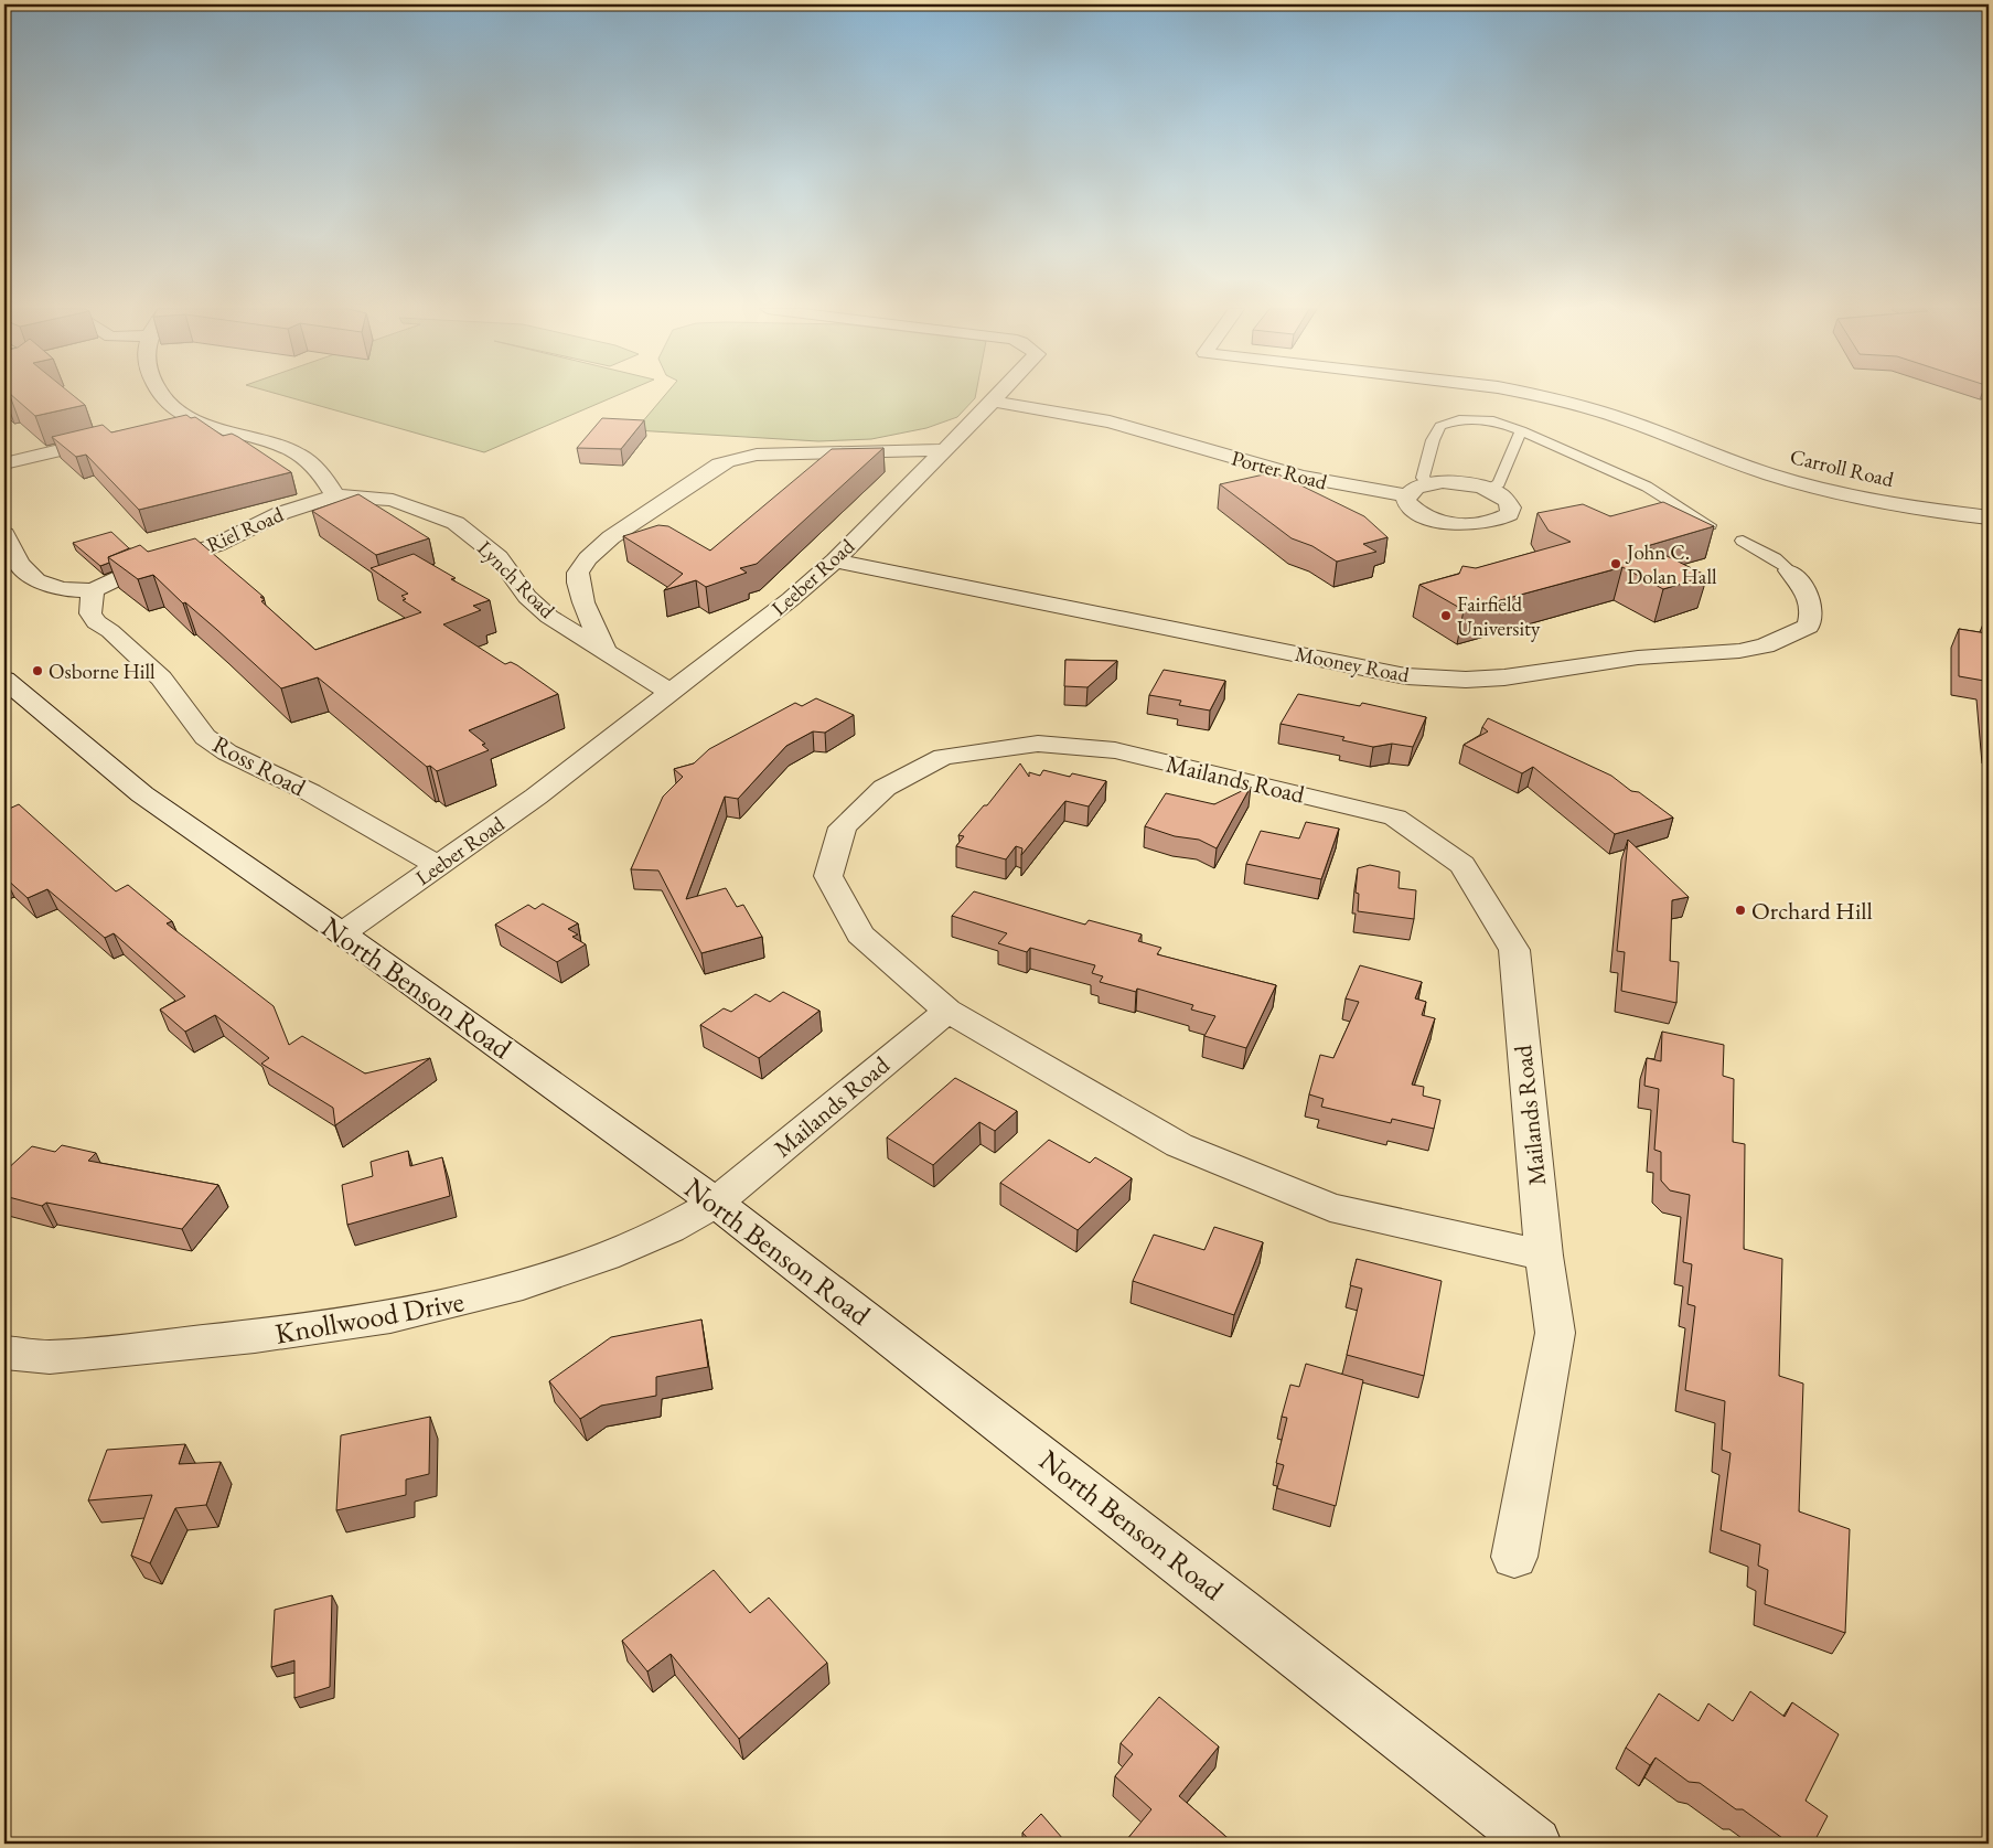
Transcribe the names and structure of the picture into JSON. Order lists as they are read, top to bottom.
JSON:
{
  "streets": {
    "street": [
      "Carroll Road",
      "Porter Road",
      "Riel Road",
      "Leeber Road",
      "Lynch Road",
      "Mooney Road",
      "Ross Road",
      "Mailands Road",
      "North Benson Road",
      "Knollwood Drive"
    ]
  },
  "crossings": [
    ["Porter Road", "Leeber Road"],
    ["Riel Road", "Lynch Road"],
    ["Riel Road", "Ross Road"],
    ["Leeber Road", "Lynch Road"],
    ["Leeber Road", "Mooney Road"],
    ["Leeber Road", "Ross Road"],
    ["Leeber Road", "North Benson Road"],
    ["Mailands Road", "North Benson Road"],
    ["Mailands Road", "Knollwood Drive"],
    ["North Benson Road", "Knollwood Drive"]
  ],
  "places": [
    "John C. Dolan Hall",
    "Fairfield University",
    "Osborne Hill",
    "Orchard Hill"
  ]
}
